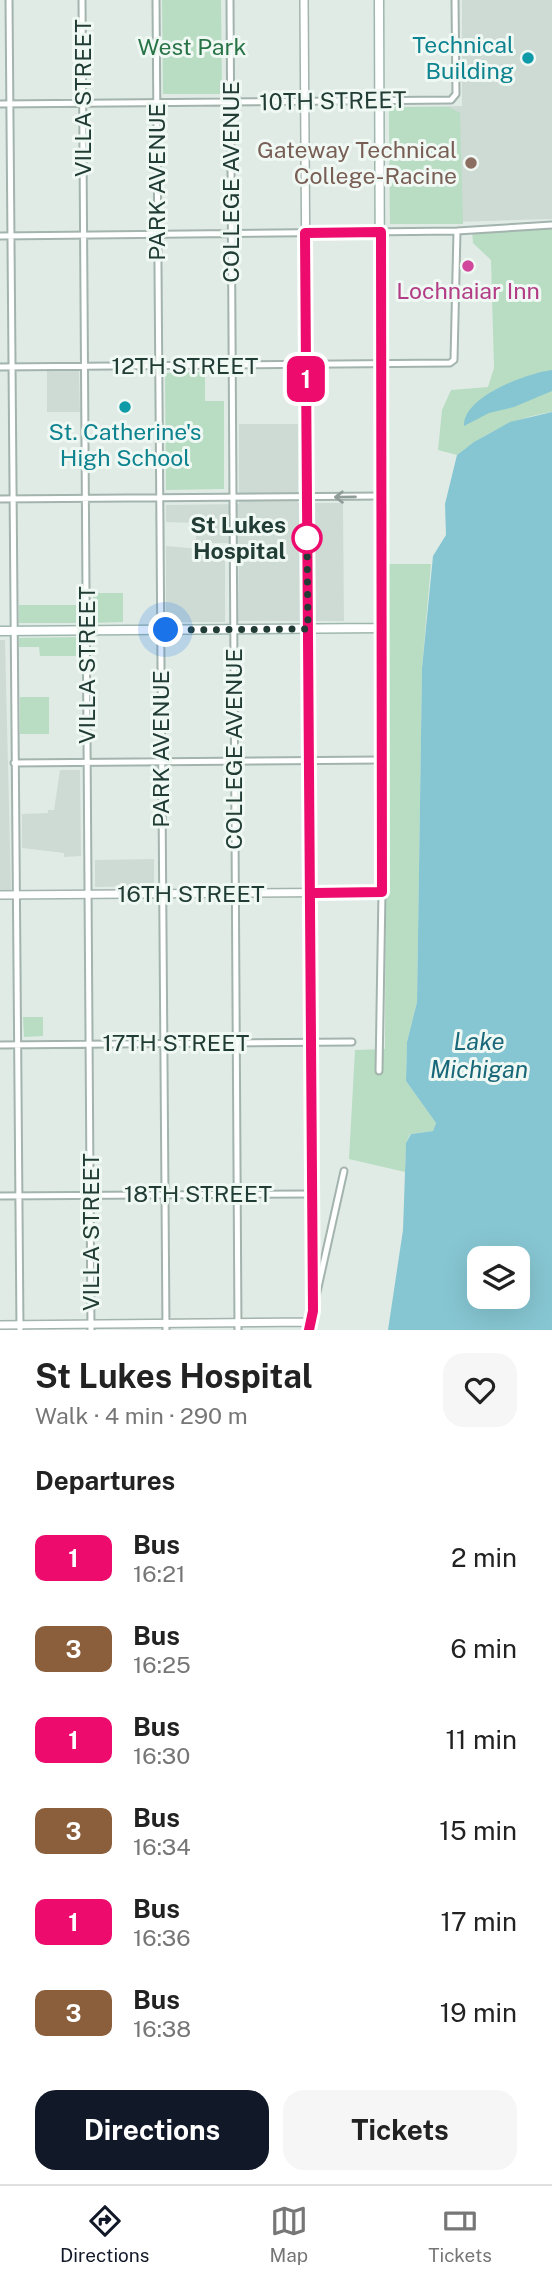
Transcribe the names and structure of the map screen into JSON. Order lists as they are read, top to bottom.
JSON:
{
  "streets": {
    "street": [
      "VILLA STREET",
      "10TH STREET",
      "PARK AVENUE",
      "COLLEGE AVENUE",
      "12TH STREET",
      "16TH STREET",
      "17TH STREET",
      "18TH STREET"
    ]
  },
  "crossings": [
    ["VILLA STREET", "10TH STREET"],
    ["VILLA STREET", "12TH STREET"],
    ["VILLA STREET", "16TH STREET"],
    ["VILLA STREET", "17TH STREET"],
    ["VILLA STREET", "18TH STREET"],
    ["10TH STREET", "PARK AVENUE"],
    ["10TH STREET", "COLLEGE AVENUE"],
    ["PARK AVENUE", "12TH STREET"],
    ["PARK AVENUE", "16TH STREET"],
    ["PARK AVENUE", "17TH STREET"],
    ["PARK AVENUE", "18TH STREET"],
    ["COLLEGE AVENUE", "12TH STREET"],
    ["COLLEGE AVENUE", "16TH STREET"],
    ["COLLEGE AVENUE", "17TH STREET"],
    ["COLLEGE AVENUE", "18TH STREET"]
  ],
  "water": ["Lake Michigan"],
  "parks": ["West Park"],
  "places": [
    "Technical Building",
    "Gateway Technical College-Racine",
    "Lochnaiar Inn",
    "St. Catherine's High School",
    "St Lukes Hospital"
  ],
  "lines": ["bus line 1"],
  "page": {
    "on_map": "1",
    "heading": [
      ["St Lukes Hospital", "Walk · 4 min · 290 m"],
      "Departures"
    ],
    "list": [
      {
        "mark": "1",
        "name": "Bus",
        "note": "16:21",
        "value": "2 min"
      },
      {
        "mark": "3",
        "name": "Bus",
        "note": "16:25",
        "value": "6 min"
      },
      {
        "mark": "1",
        "name": "Bus",
        "note": "16:30",
        "value": "11 min"
      },
      {
        "mark": "3",
        "name": "Bus",
        "note": "16:34",
        "value": "15 min"
      },
      {
        "mark": "1",
        "name": "Bus",
        "note": "16:36",
        "value": "17 min"
      },
      {
        "mark": "3",
        "name": "Bus",
        "note": "16:38",
        "value": "19 min"
      }
    ],
    "buttons": ["Directions", "Tickets"],
    "tabs": ["Directions", "Map", "Tickets"]
  }
}
